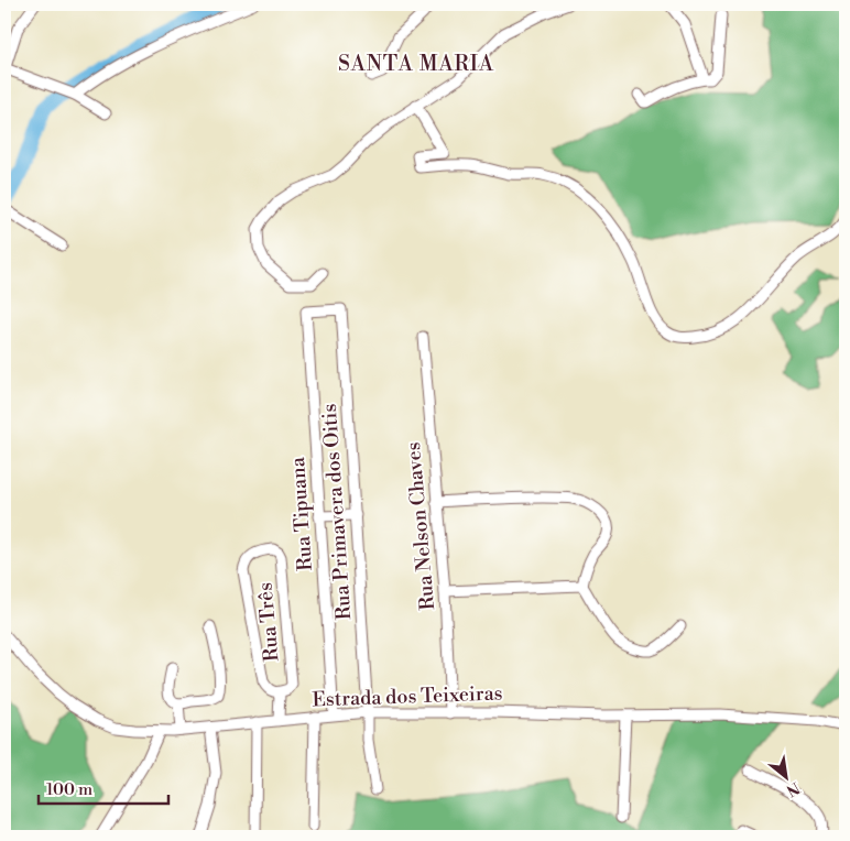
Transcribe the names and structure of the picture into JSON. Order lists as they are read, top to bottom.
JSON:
{
  "streets": {
    "street": [
      "Rua Primavera dos Oitis",
      "Rua Tipuana",
      "Rua Nelson Chaves",
      "Rua Três",
      "Estrada dos Teixeiras"
    ]
  },
  "crossings": [
    ["Rua Primavera dos Oitis", "Rua Tipuana"],
    ["Rua Primavera dos Oitis", "Estrada dos Teixeiras"],
    ["Rua Tipuana", "Estrada dos Teixeiras"],
    ["Rua Nelson Chaves", "Estrada dos Teixeiras"]
  ],
  "districts": ["SANTA MARIA"],
  "scale_bar": "100 m",
  "north": "bottom right"
}
